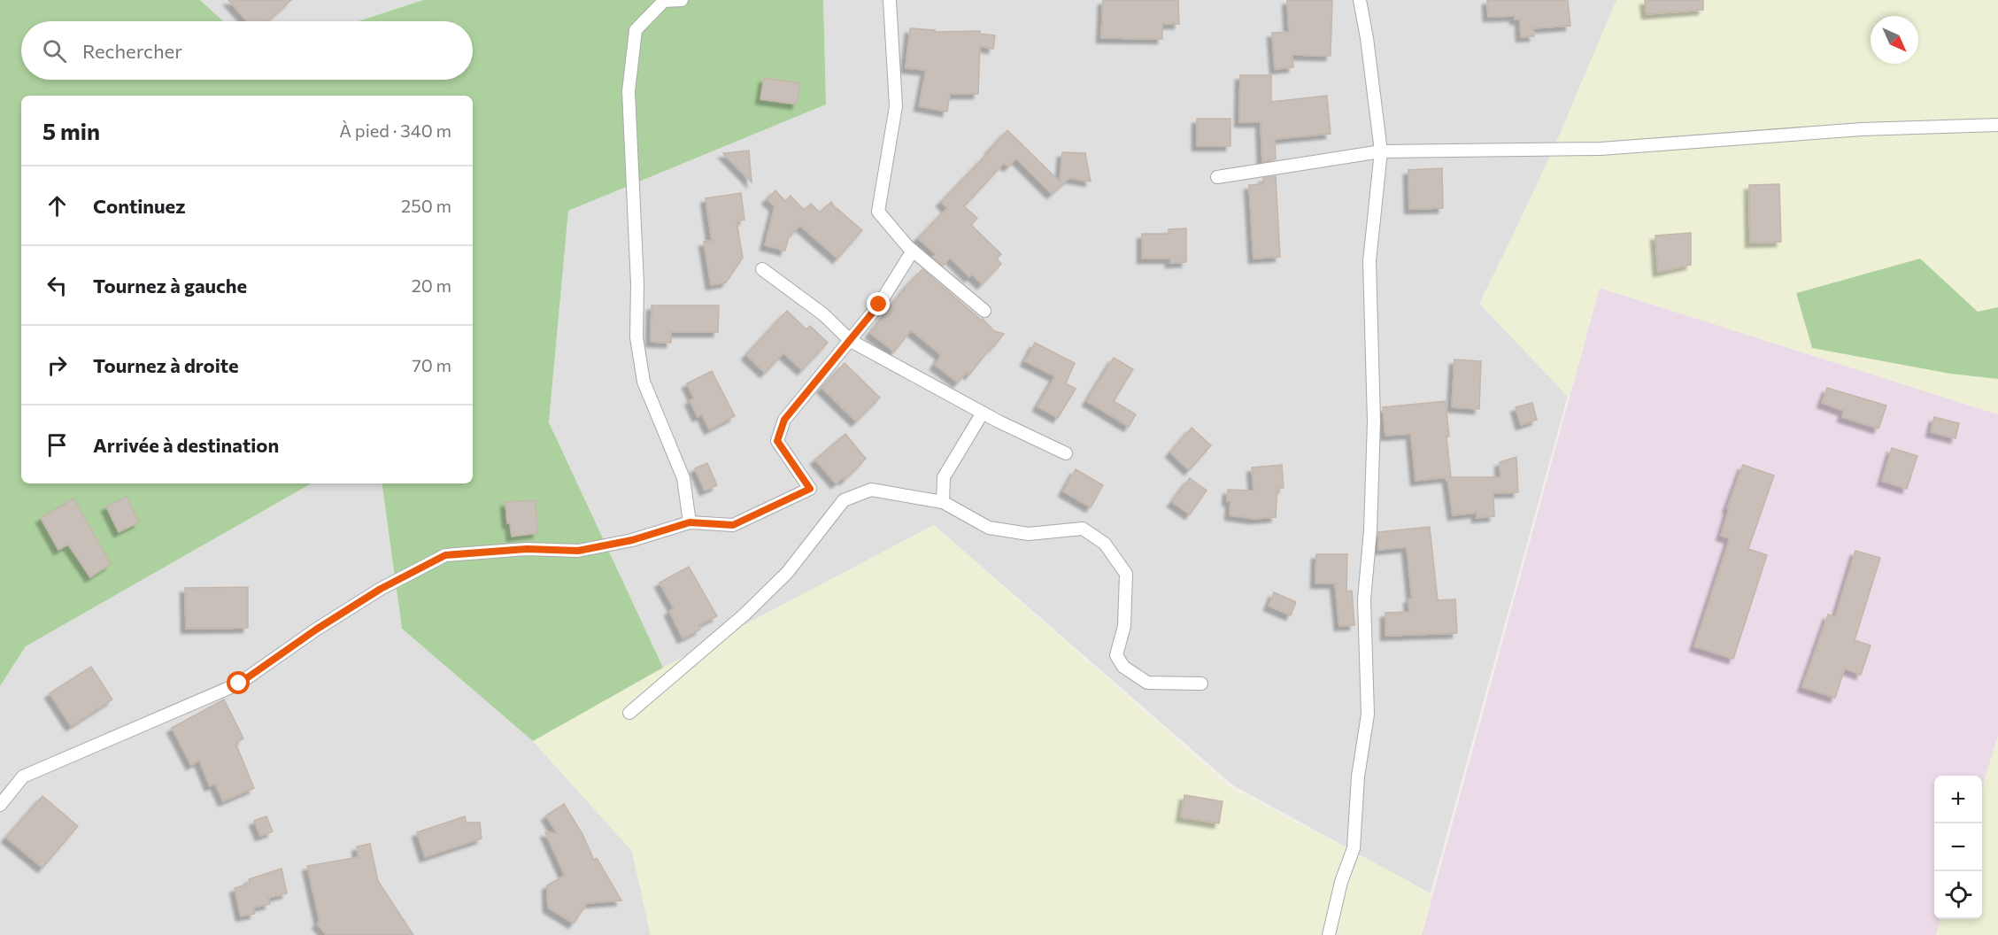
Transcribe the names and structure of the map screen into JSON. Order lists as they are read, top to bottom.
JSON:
{
  "north": "bottom right",
  "page": {
    "search": "Rechercher",
    "heading": ["5 min", "À pied · 340 m"],
    "list": [
      ["Continuez", "250 m"],
      ["Tournez à gauche", "20 m"],
      ["Tournez à droite", "70 m"],
      "Arrivée à destination"
    ],
    "map_buttons": ["+", "−"]
  }
}
